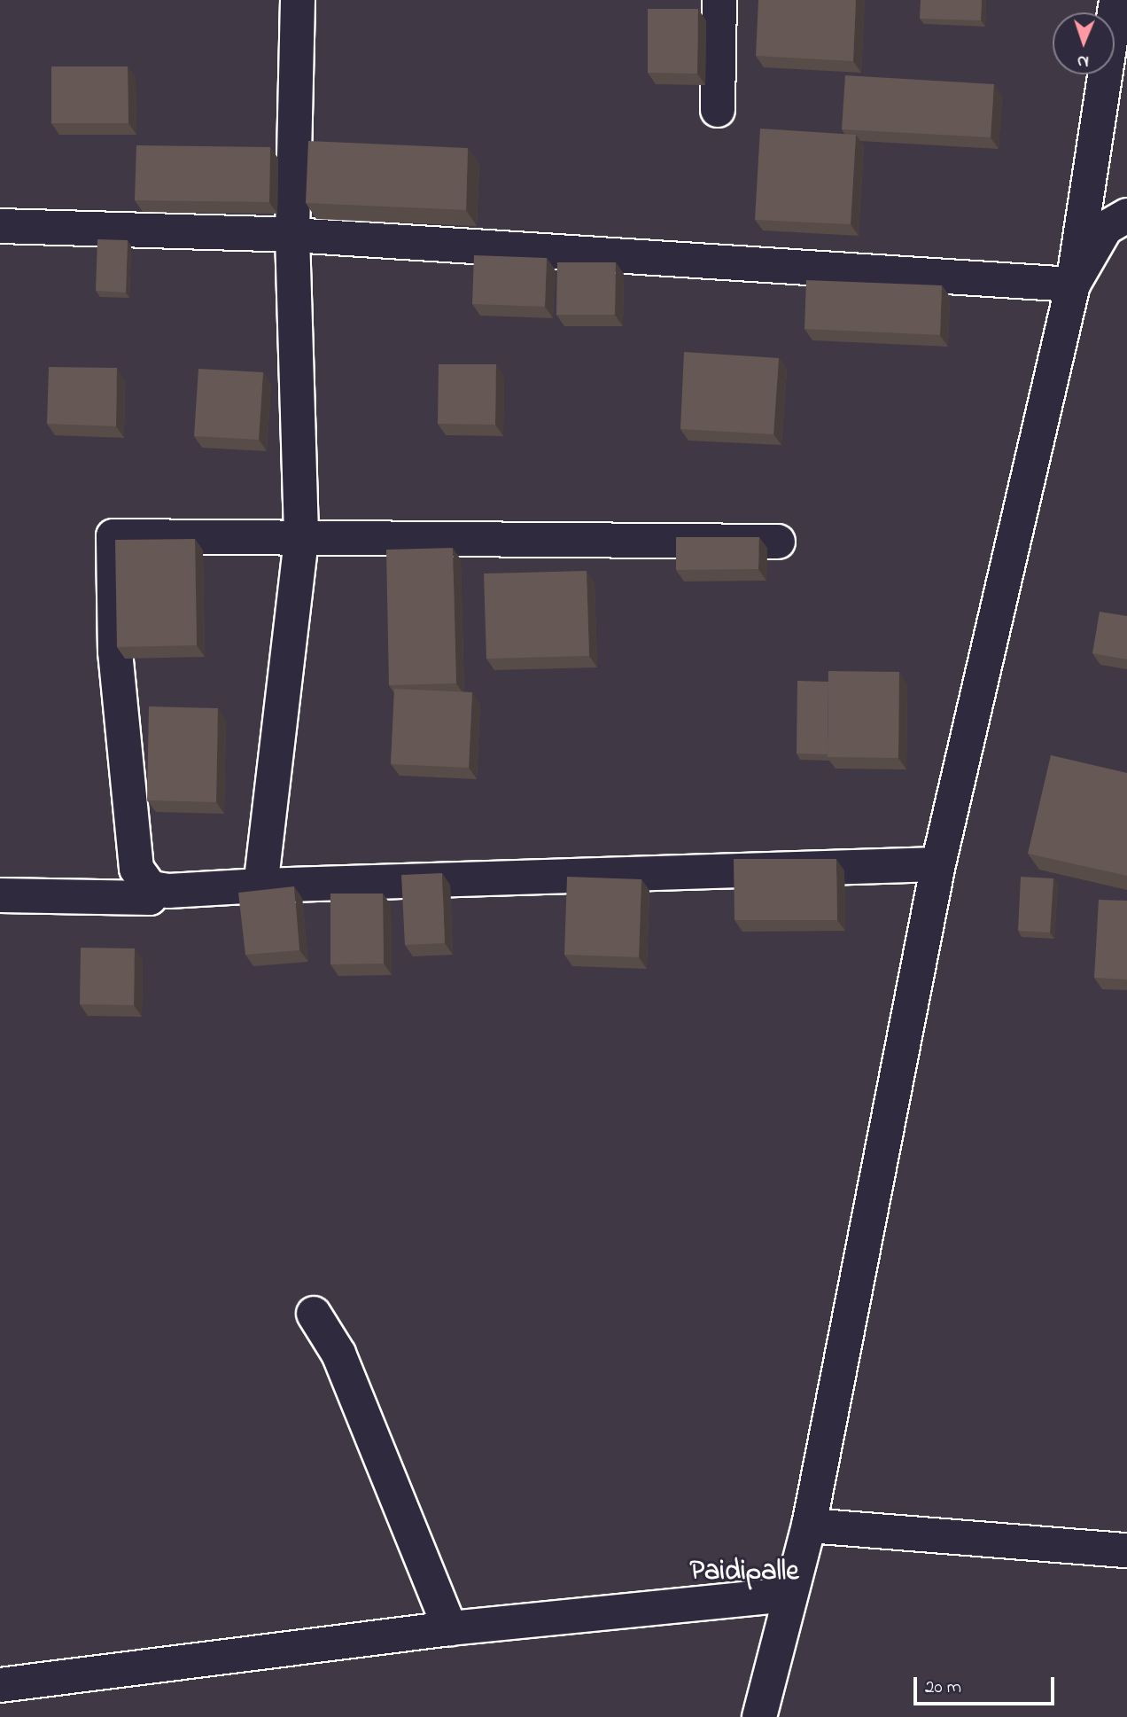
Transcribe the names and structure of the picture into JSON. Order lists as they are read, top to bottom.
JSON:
{
  "districts": ["Paidipalle"],
  "scale_bar": "20 m",
  "north": "bottom"
}
